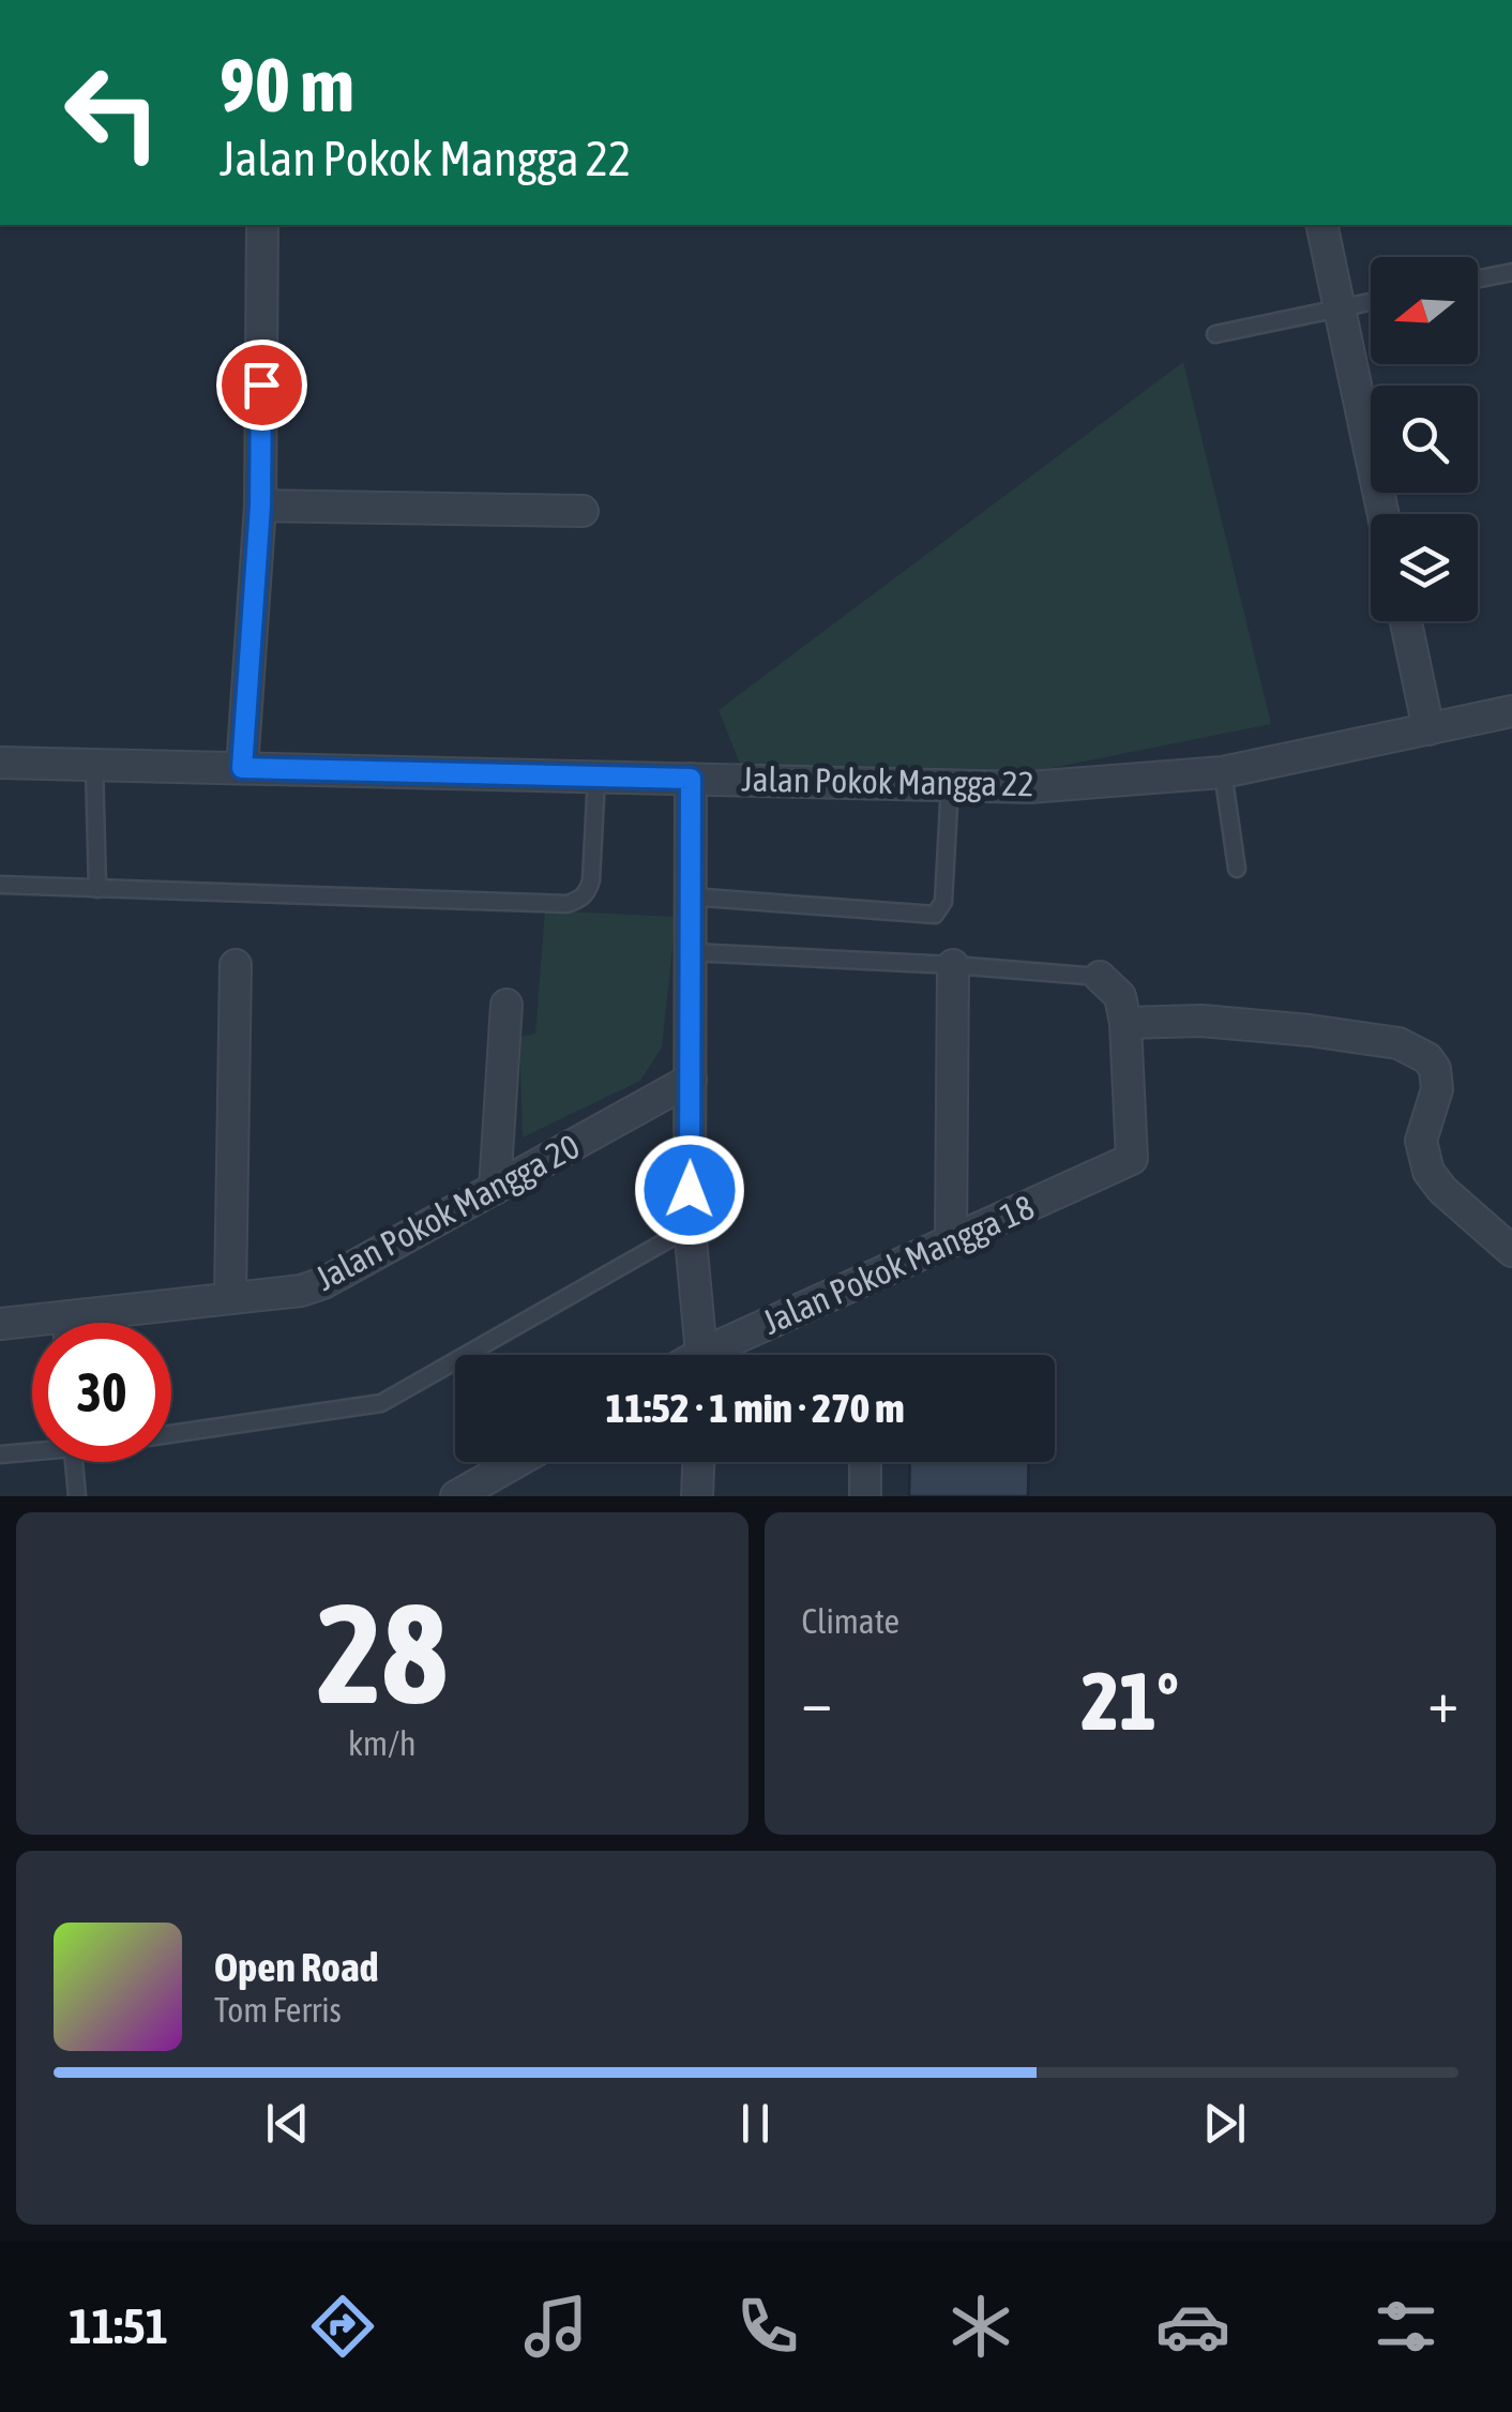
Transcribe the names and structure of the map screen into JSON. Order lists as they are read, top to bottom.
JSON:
{
  "streets": {
    "street": ["Jalan Pokok Mangga 22", "Jalan Pokok Mangga 20", "Jalan Pokok Mangga 18"]
  },
  "north": "left",
  "page": {
    "turn": ["90 m", "Jalan Pokok Mangga 22"],
    "limit": "30",
    "trip": "11:52 · 1 min · 270 m",
    "tile": [
      ["28", "km/h"],
      "Climate"
    ],
    "heat": ["−", "21°", "+"],
    "song": ["Open Road", "Tom Ferris"],
    "tabs": "11:51"
  }
}
